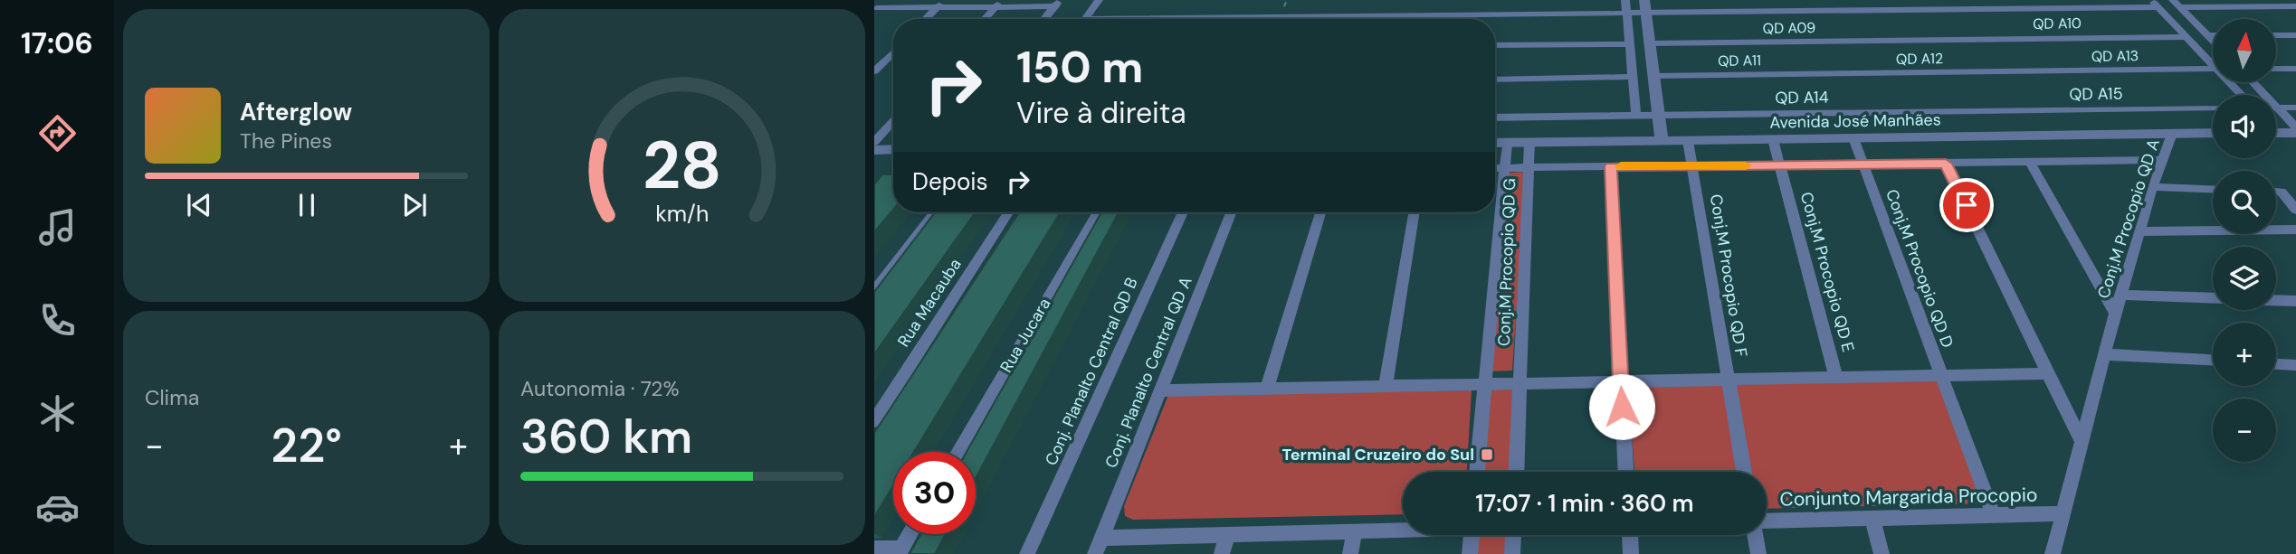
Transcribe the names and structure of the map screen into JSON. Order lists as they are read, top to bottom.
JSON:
{
  "streets": {
    "street": [
      "QD A10",
      "QD A09",
      "QD A13",
      "QD A12",
      "QD A11",
      "QD A15",
      "QD A14",
      "Avenida José Manhães",
      "Conj.M Procopio QD A",
      "Conj.M Procopio QD G",
      "Conj.M Procopio QD D",
      "Conj.M Procopio QD E",
      "Conj.M Procopio QD F",
      "Rua Macauba",
      "Rua Jucara",
      "Conj. Planalto Central QD B",
      "Conj. Planalto Central QD A",
      "Conjunto Margarida Procopio"
    ]
  },
  "crossings": [
    ["QD A10", "QD A09"],
    ["QD A13", "QD A12"],
    ["QD A12", "QD A11"],
    ["QD A15", "QD A14"],
    ["Avenida José Manhães", "Conj.M Procopio QD A"],
    ["Avenida José Manhães", "Conj.M Procopio QD G"],
    ["Avenida José Manhães", "Conj.M Procopio QD D"],
    ["Avenida José Manhães", "Conj.M Procopio QD E"],
    ["Avenida José Manhães", "Conj.M Procopio QD F"],
    ["Conj.M Procopio QD A", "Conjunto Margarida Procopio"],
    ["Conj.M Procopio QD D", "Conjunto Margarida Procopio"]
  ],
  "places": {
    "transit": ["Terminal Cruzeiro do Sul"]
  },
  "north": "top",
  "page": {
    "tabs": "17:06",
    "map_buttons": ["+", "−"],
    "turn": ["150 m", "Vire à direita"],
    "song": ["Afterglow", "The Pines"],
    "then": "Depois",
    "tile": [
      "Clima",
      ["Autonomia · 72%", "360 km"]
    ],
    "heat": ["−", "22°", "+"],
    "limit": "30",
    "trip": "17:07 · 1 min · 360 m",
    "gauge": ["28", "km/h"]
  }
}
